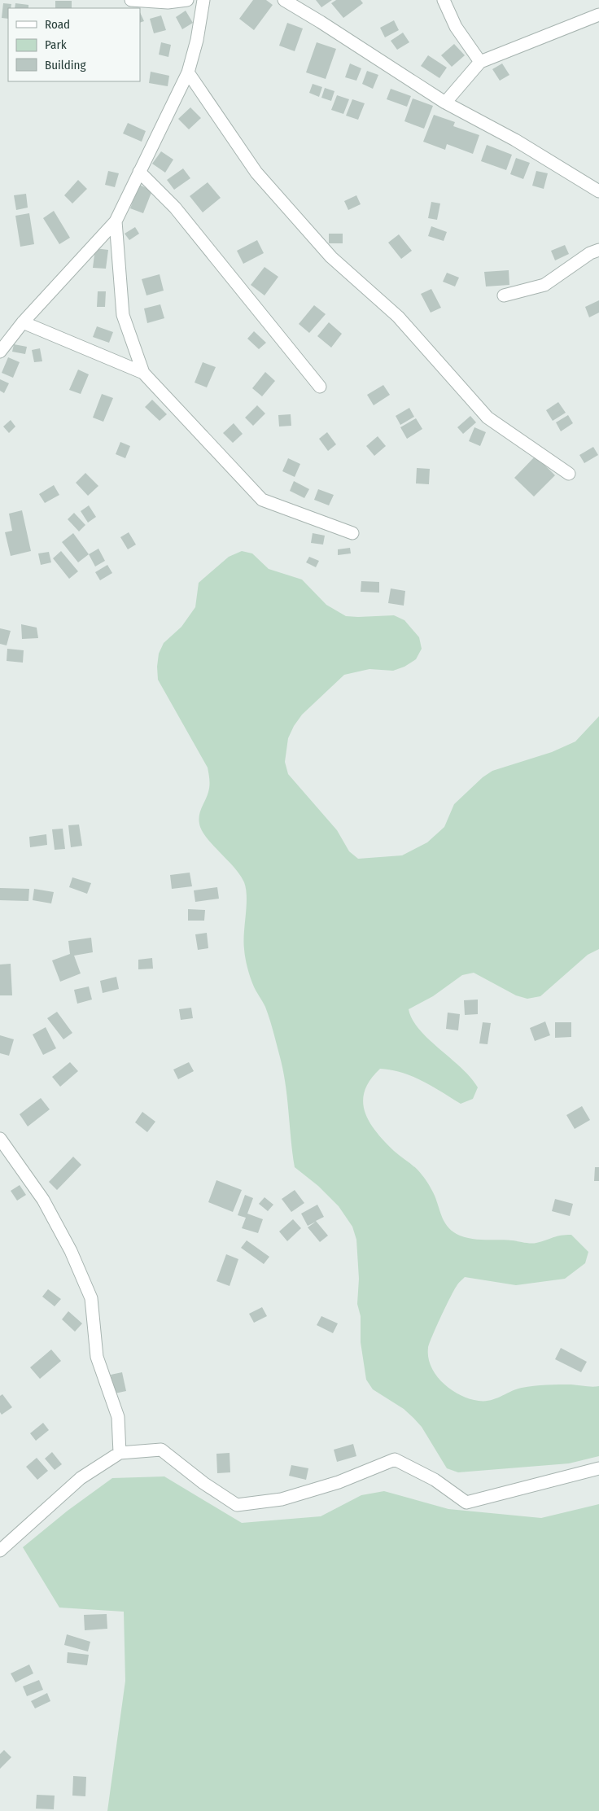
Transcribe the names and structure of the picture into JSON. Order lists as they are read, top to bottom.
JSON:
{
  "legend": ["Road", "Park", "Building"]
}
